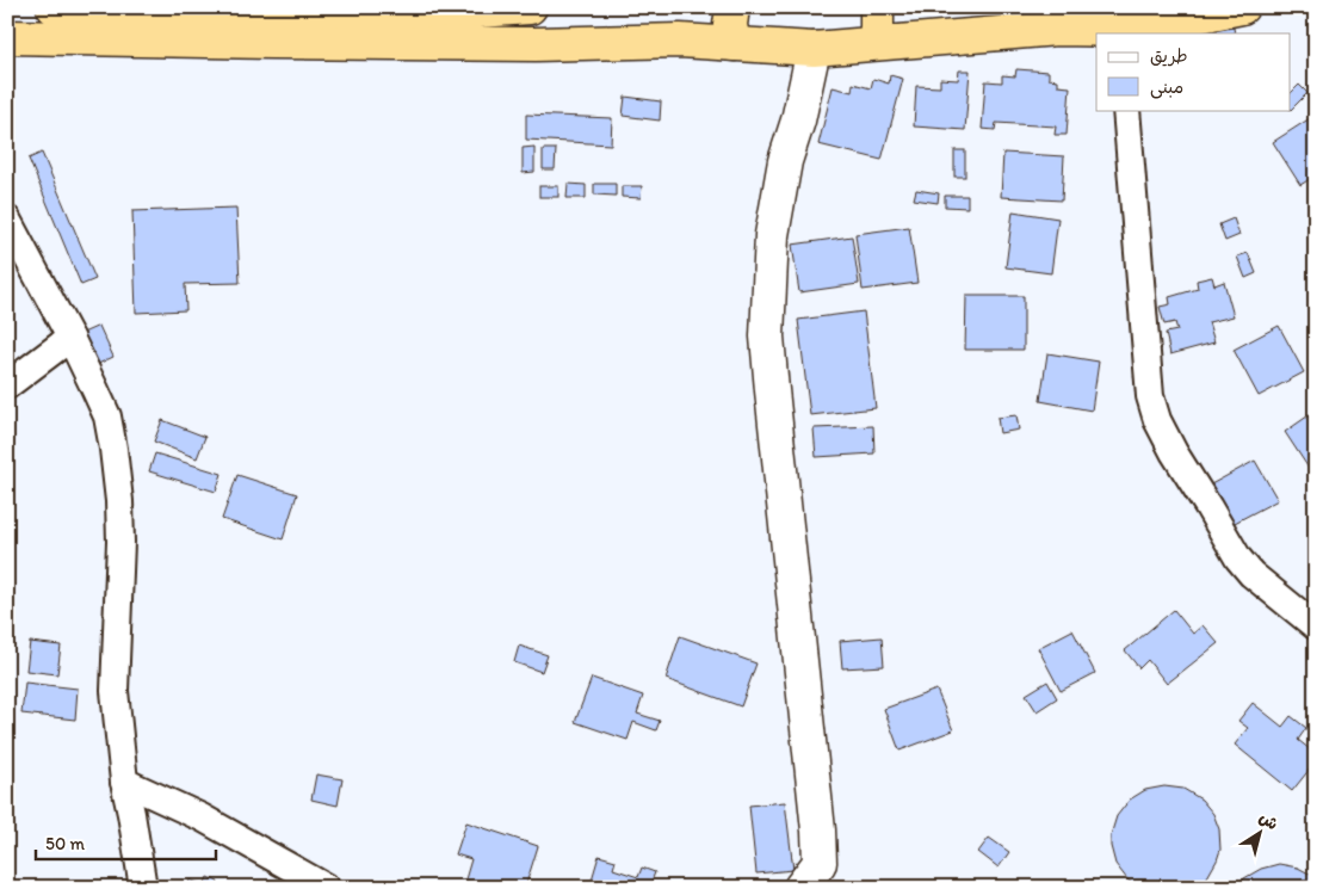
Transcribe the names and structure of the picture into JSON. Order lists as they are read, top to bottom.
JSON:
{
  "legend": ["طريق", "مبنى"],
  "scale_bar": "50 m",
  "north": "top right"
}
